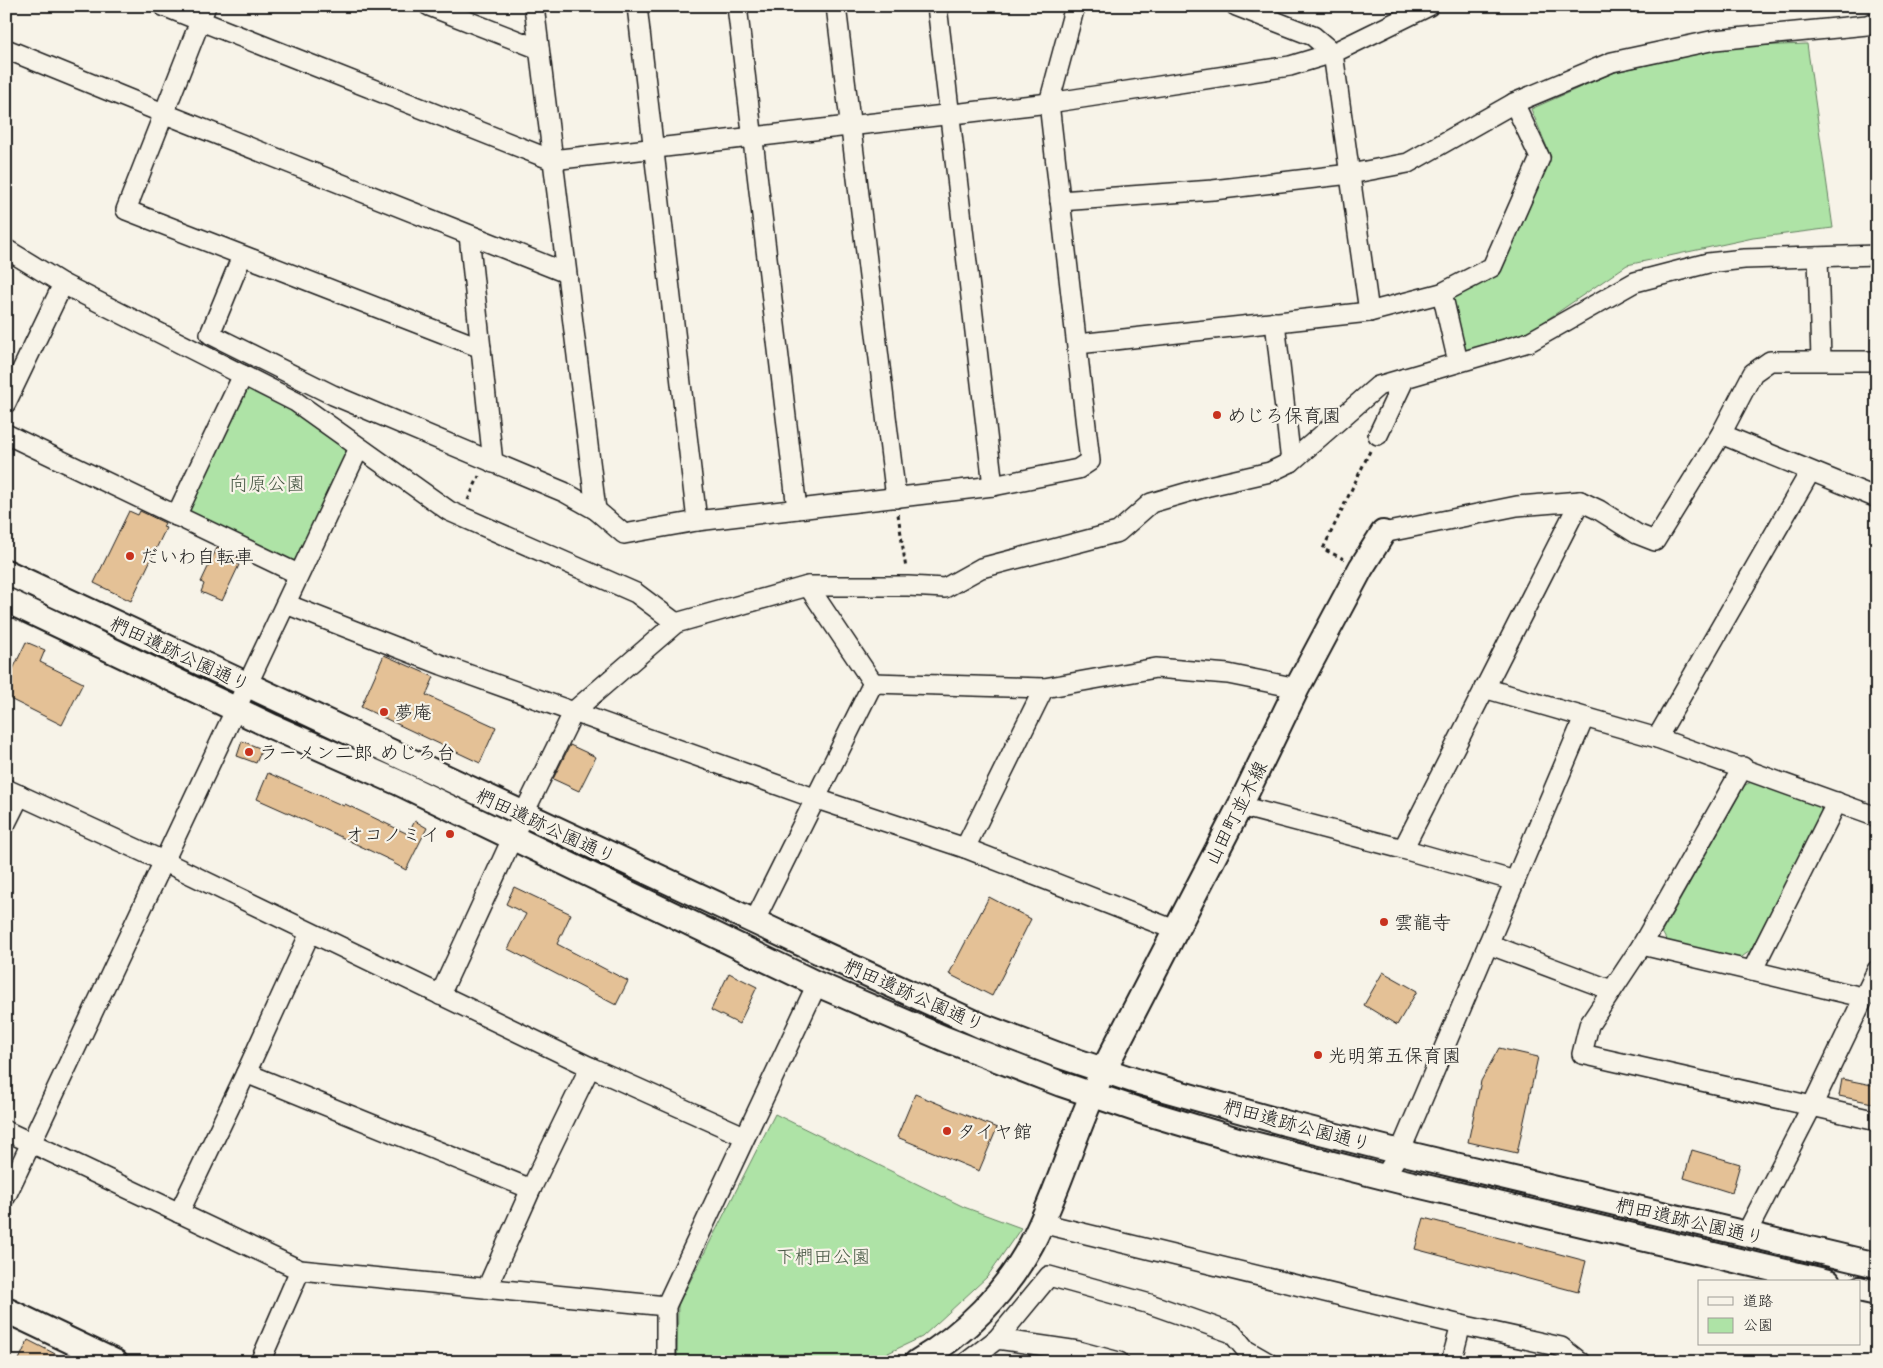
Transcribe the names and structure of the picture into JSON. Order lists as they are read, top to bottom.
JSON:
{
  "streets": {
    "street": ["椚田遺跡公園通り", "山田町並木線"]
  },
  "crossings": [
    ["椚田遺跡公園通り", "山田町並木線"]
  ],
  "parks": ["向原公園", "下椚田公園"],
  "places": [
    "めじろ保育園",
    "だいわ自転車",
    "夢庵",
    "ラーメン二郎 めじろ台",
    "オコノミイ",
    "雲龍寺",
    "光明第五保育園",
    "タイヤ館"
  ],
  "legend": ["道路", "公園"]
}
